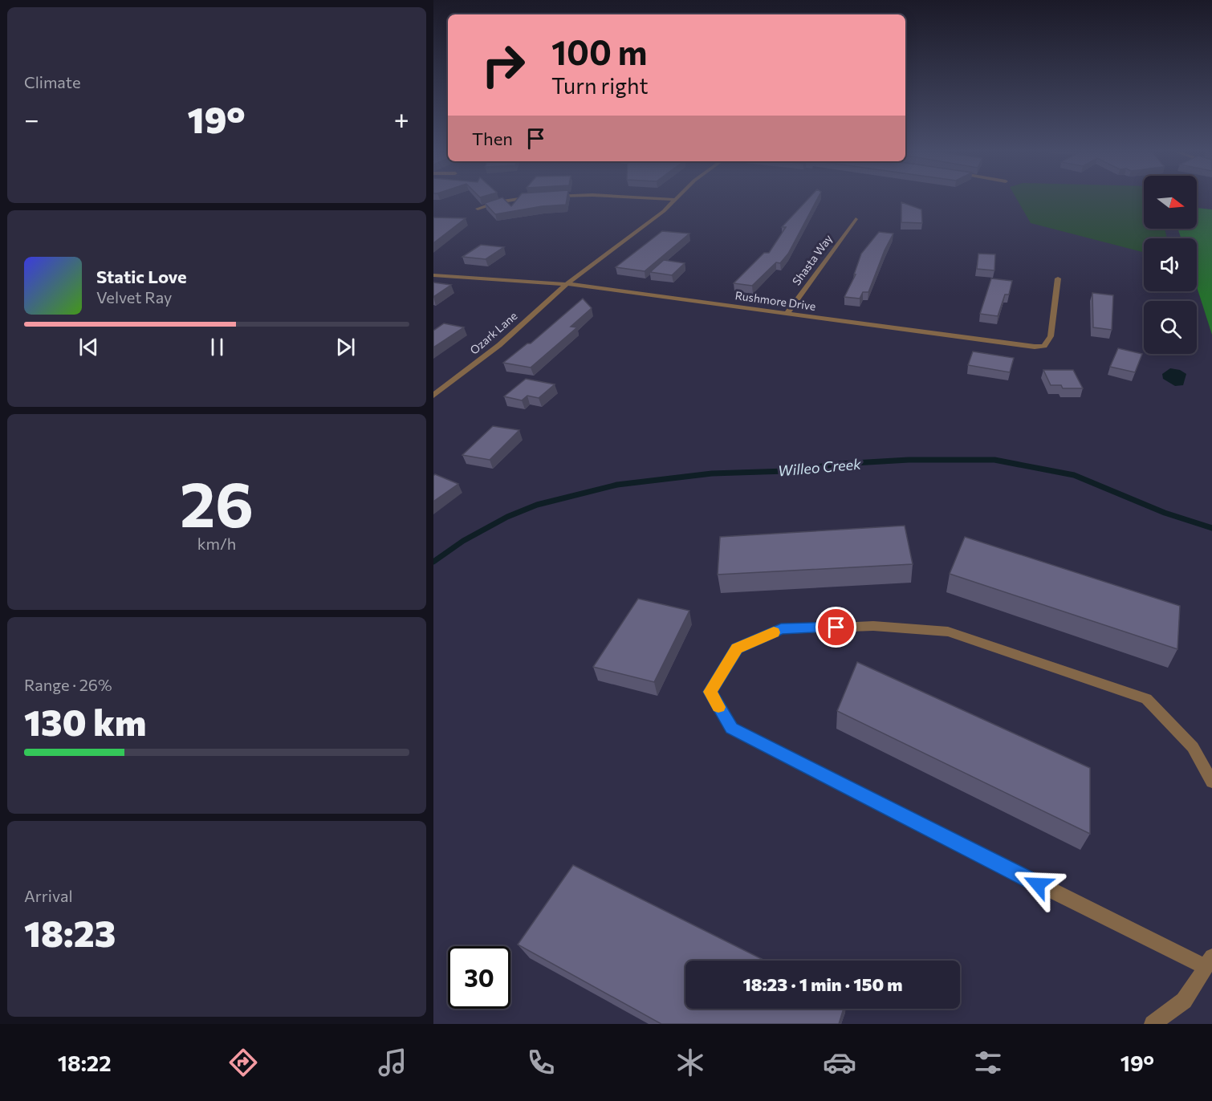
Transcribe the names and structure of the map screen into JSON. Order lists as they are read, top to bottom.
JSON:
{
  "streets": {
    "street": ["Shasta Way", "Rushmore Drive", "Ozark Lane"]
  },
  "crossings": [
    ["Shasta Way", "Rushmore Drive"],
    ["Rushmore Drive", "Ozark Lane"]
  ],
  "water": ["Willeo Creek"],
  "north": "right",
  "page": {
    "tile": [
      "Climate",
      ["26", "km/h"],
      ["Range · 26%", "130 km"],
      ["Arrival", "18:23"]
    ],
    "turn": ["100 m", "Turn right"],
    "heat": ["−", "19°", "+"],
    "then": "Then",
    "song": ["Static Love", "Velvet Ray"],
    "limit": "30",
    "trip": "18:23 · 1 min · 150 m",
    "tabs": ["18:22", "19°"]
  }
}
